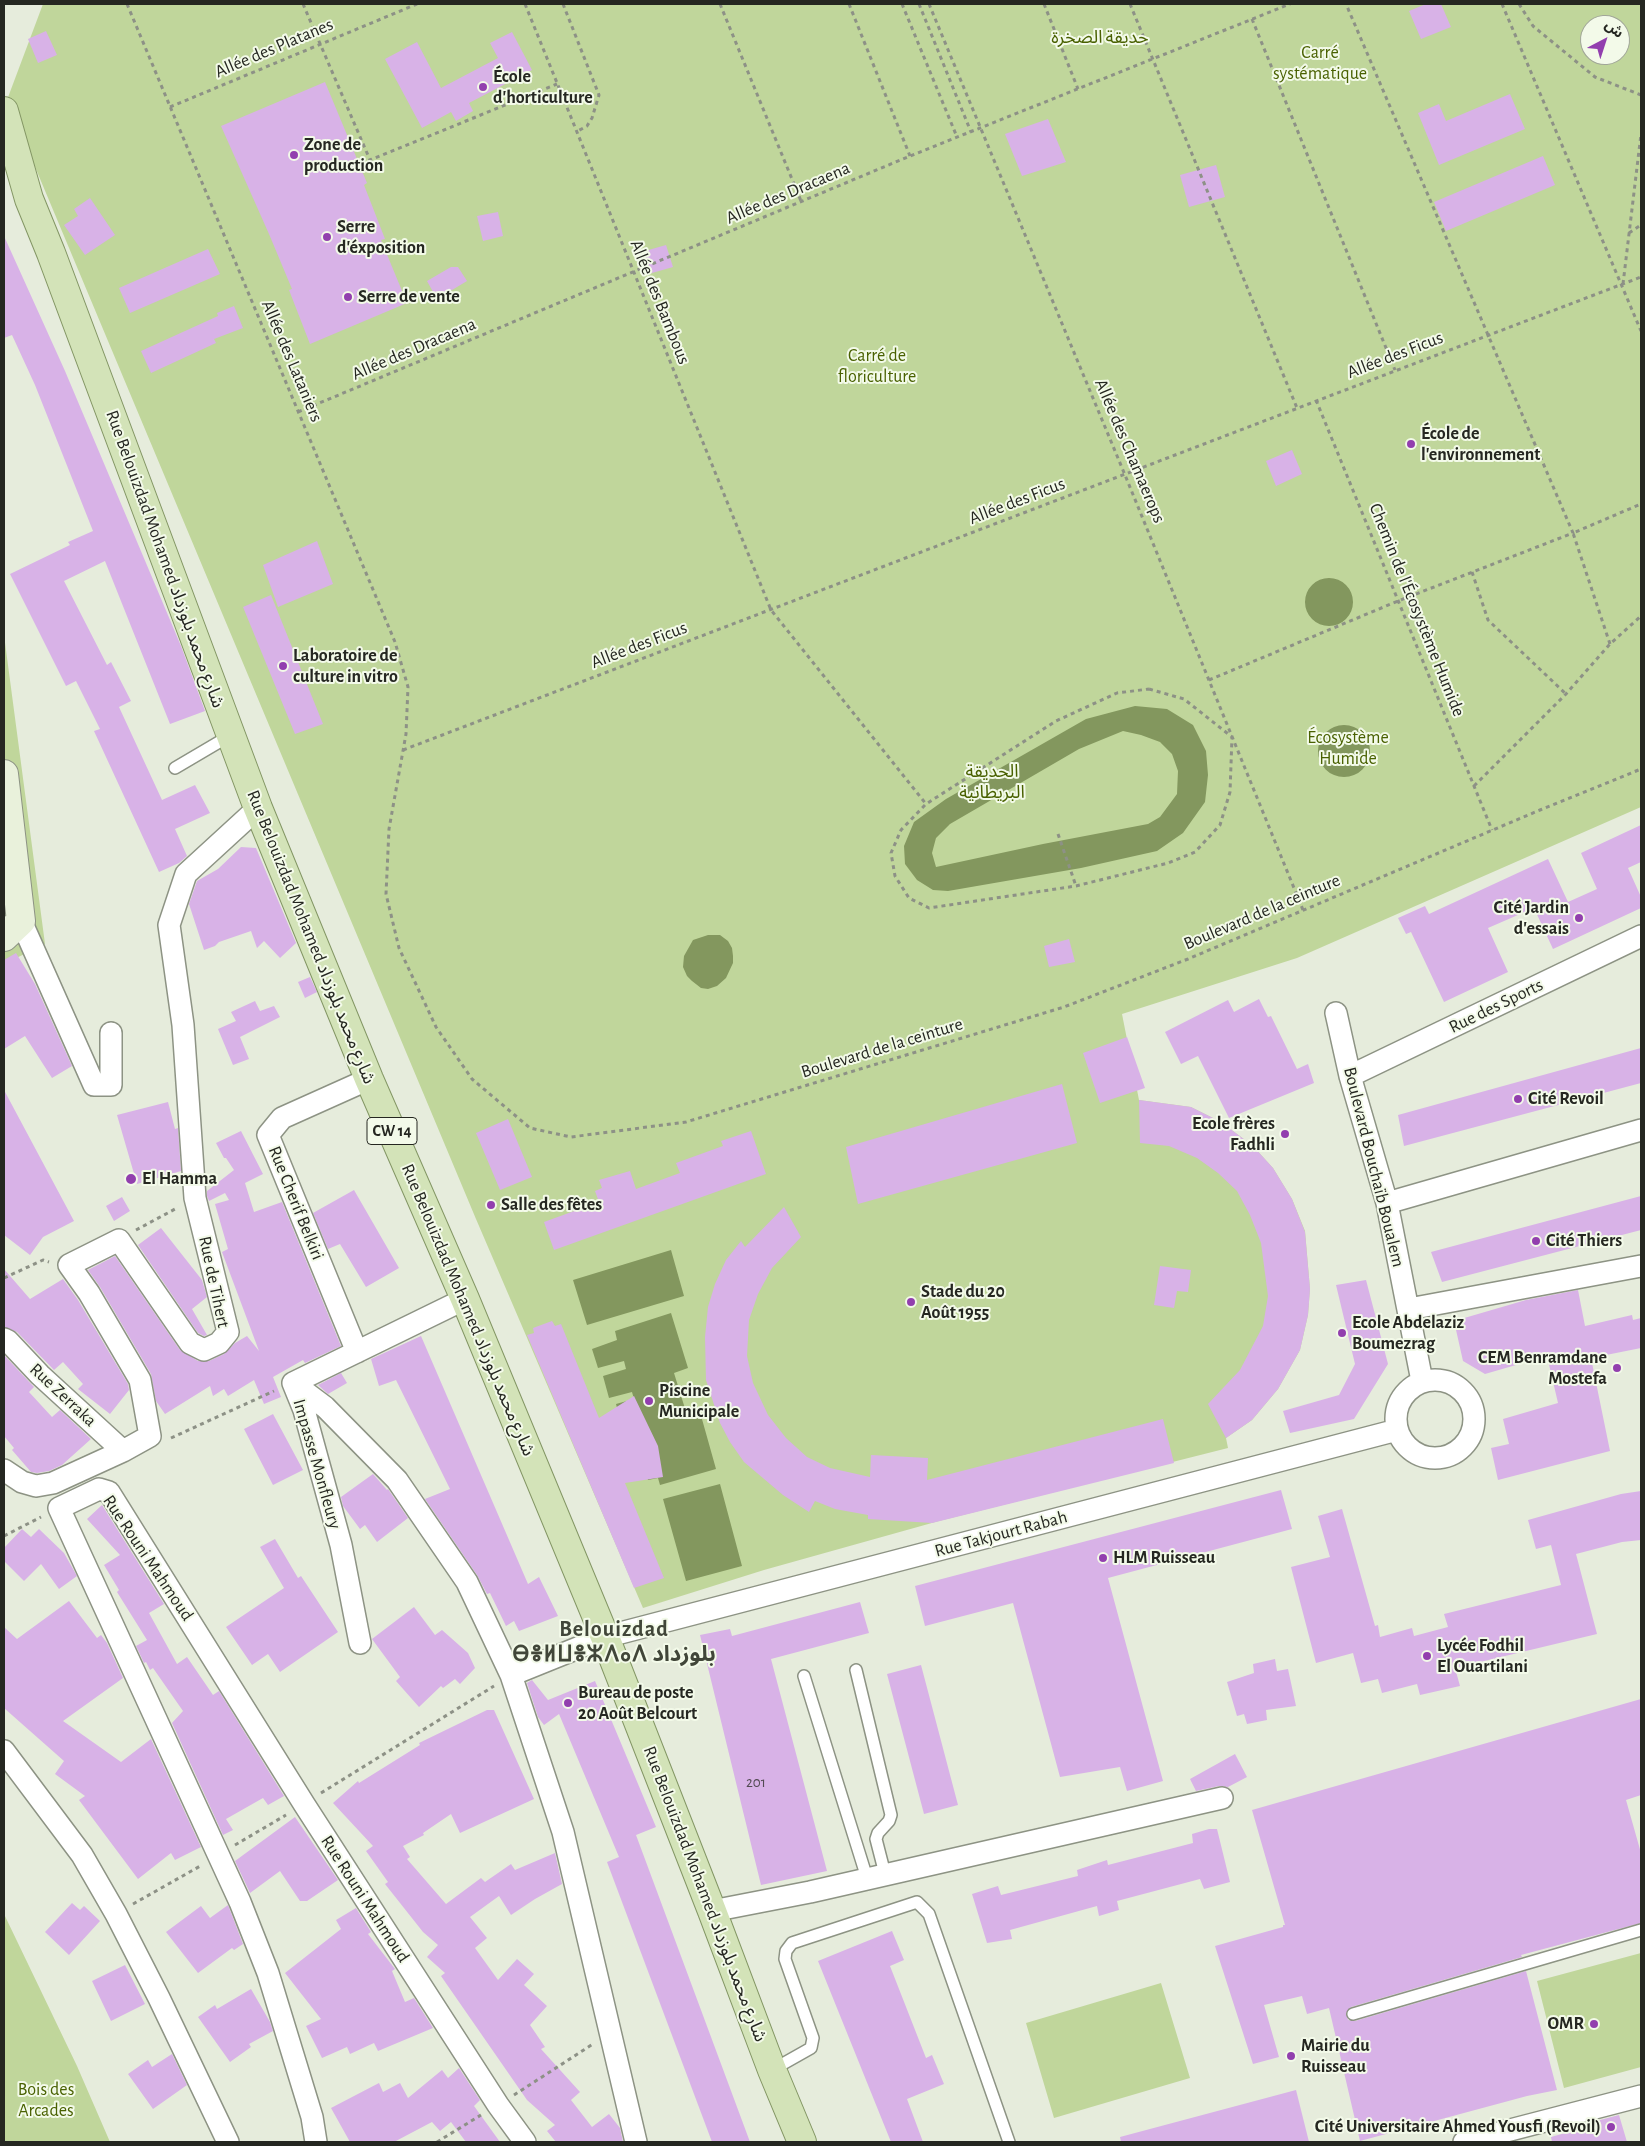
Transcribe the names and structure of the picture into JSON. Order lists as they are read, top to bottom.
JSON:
{
  "streets": {
    "main road": ["Rue Belouizdad Mohamed شارع محمد بلوزداد", "CW 14"],
    "street": [
      "Rue des Sports",
      "Boulevard Bouchaïb Boualem",
      "Rue Cherif Belkiri",
      "Rue de Tihert",
      "Rue Zerraka",
      "Impasse Monfleury",
      "Rue Takjourt Rabah",
      "Rue Rouni Mahmoud"
    ],
    "path": [
      "Allée des Platanes",
      "Allée des Dracaena",
      "Allée des Bambous",
      "Allée des Ficus",
      "Allée des Lataniers",
      "Allée des Chamaerops",
      "Chemin de l'Écosystème Humide",
      "Boulevard de la ceinture"
    ]
  },
  "crossings": [
    ["Allée des Platanes", "Allée des Lataniers"],
    ["Allée des Dracaena", "Allée des Bambous"],
    ["Allée des Dracaena", "Allée des Lataniers"],
    ["Allée des Dracaena", "Allée des Chamaerops"],
    ["Allée des Bambous", "Allée des Ficus"],
    ["Allée des Ficus", "Allée des Chamaerops"],
    ["Allée des Ficus", "Chemin de l'Écosystème Humide"],
    ["Allée des Ficus", "Boulevard de la ceinture"],
    ["Allée des Lataniers", "Boulevard de la ceinture"],
    ["Allée des Chamaerops", "Boulevard de la ceinture"],
    ["Rue Belouizdad Mohamed شارع محمد بلوزداد", "Rue Cherif Belkiri"],
    ["Rue Belouizdad Mohamed شارع محمد بلوزداد", "Rue de Tihert"],
    ["Rue Belouizdad Mohamed شارع محمد بلوزداد", "Rue Takjourt Rabah"],
    ["Chemin de l'Écosystème Humide", "Boulevard de la ceinture"],
    ["Rue des Sports", "Boulevard Bouchaïb Boualem"],
    ["Boulevard Bouchaïb Boualem", "Rue Takjourt Rabah"]
  ],
  "districts": ["Belouizdad ⴱⴻⵍⵡⴻⵣⴷⴰⴷ بلوزداد"],
  "parks": [
    "حديقة الصخرة",
    "Carré systématique",
    "Carré de floriculture",
    "Écosystème Humide",
    "الحديقة البريطانية",
    "Bois des Arcades"
  ],
  "places": [
    "École d'horticulture",
    "Zone de production",
    "Serre d'éxposition",
    "Serre de vente",
    "École de l'environnement",
    "Laboratoire de culture in vitro",
    "Cité Jardin d'essais",
    "Cité Revoil",
    "Ecole frères Fadhli",
    "El Hamma",
    "Salle des fêtes",
    "Cité Thiers",
    "Stade du 20 Août 1955",
    "Ecole Abdelaziz Boumezrag",
    "CEM Benramdane Mostefa",
    "Piscine Municipale",
    "HLM Ruisseau",
    "Lycée Fodhil El Ouartilani",
    "Bureau de poste 20 Août Belcourt",
    "OMR",
    "Mairie du Ruisseau",
    "Cité Universitaire Ahmed Yousfi (Revoil)"
  ],
  "house_numbers": ["201"],
  "north": "top right"
}
